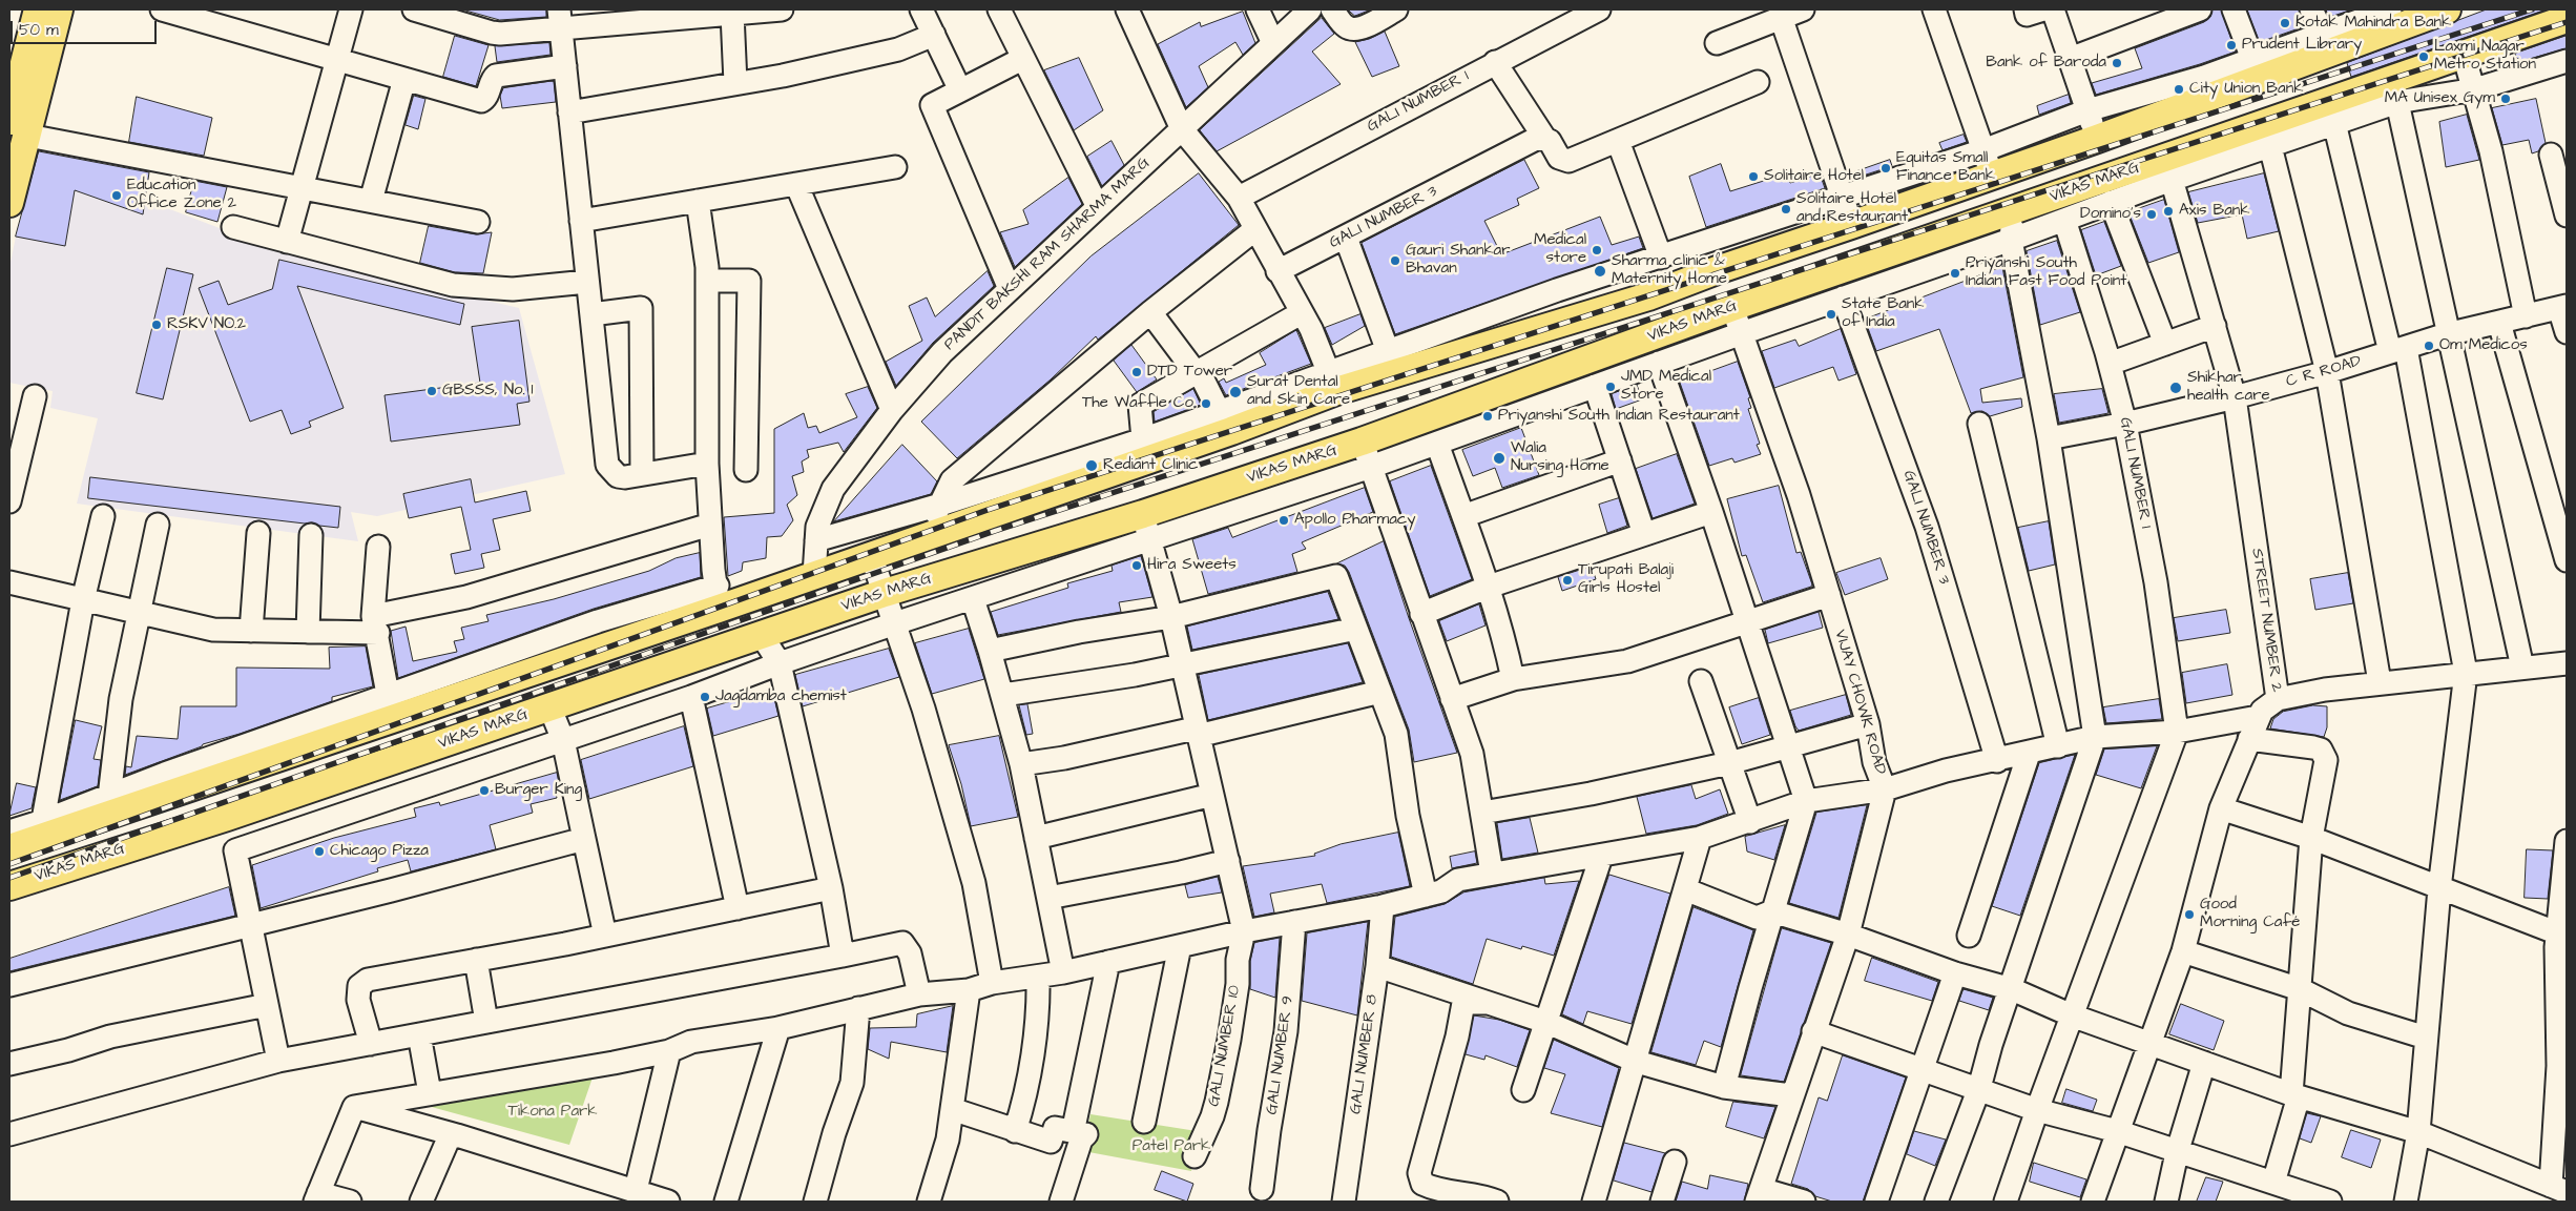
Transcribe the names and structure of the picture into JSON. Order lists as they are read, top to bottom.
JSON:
{
  "streets": {
    "main road": ["VIKAS MARG"],
    "street": [
      "GALI NUMBER 1",
      "GALI NUMBER 3",
      "PANDIT BAKSHI RAM SHARMA MARG",
      "C R ROAD",
      "STREET NUMBER 2",
      "VIJAY CHOWK ROAD",
      "GALI NUMBER 10",
      "GALI NUMBER 8",
      "GALI NUMBER 9"
    ]
  },
  "crossings": [
    ["GALI NUMBER 1", "C R ROAD"],
    ["VIKAS MARG", "STREET NUMBER 2"],
    ["VIKAS MARG", "VIJAY CHOWK ROAD"],
    ["C R ROAD", "STREET NUMBER 2"]
  ],
  "parks": ["Tikona Park", "Patel Park"],
  "places": [
    "Kotak Mahindra Bank",
    "Prudent Library",
    "Laxmi Nagar Metro Station",
    "Bank of Baroda",
    "City Union Bank",
    "MA Unisex Gym",
    "Equitas Small Finance Bank",
    "Solitaire Hotel",
    "Education Office Zone 2",
    "Solitaire Hotel and Restaurant",
    "Axis Bank",
    "Domino's",
    "Medical store",
    "Gauri Shankar Bhavan",
    "Sharma clinic & Maternity Home",
    "Priyanshi South Indian Fast Food Point",
    "State Bank of India",
    "RSKV NO.2",
    "Om Medicos",
    "DTD Tower",
    "JMD Medical Store",
    "Shikhar health care",
    "GBSSS, No. 1",
    "Surat Dental and Skin Care",
    "The Waffle Co.",
    "Priyanshi South Indian Restaurant",
    "Walia Nursing Home",
    "Rediant Clinic",
    "Apollo Pharmacy",
    "Hira Sweets",
    "Tirupati Balaji Girls Hostel",
    "Jagdamba chemist",
    "Burger King",
    "Chicago Pizza",
    "Good Morning Café"
  ],
  "scale_bar": "50 m"
}
